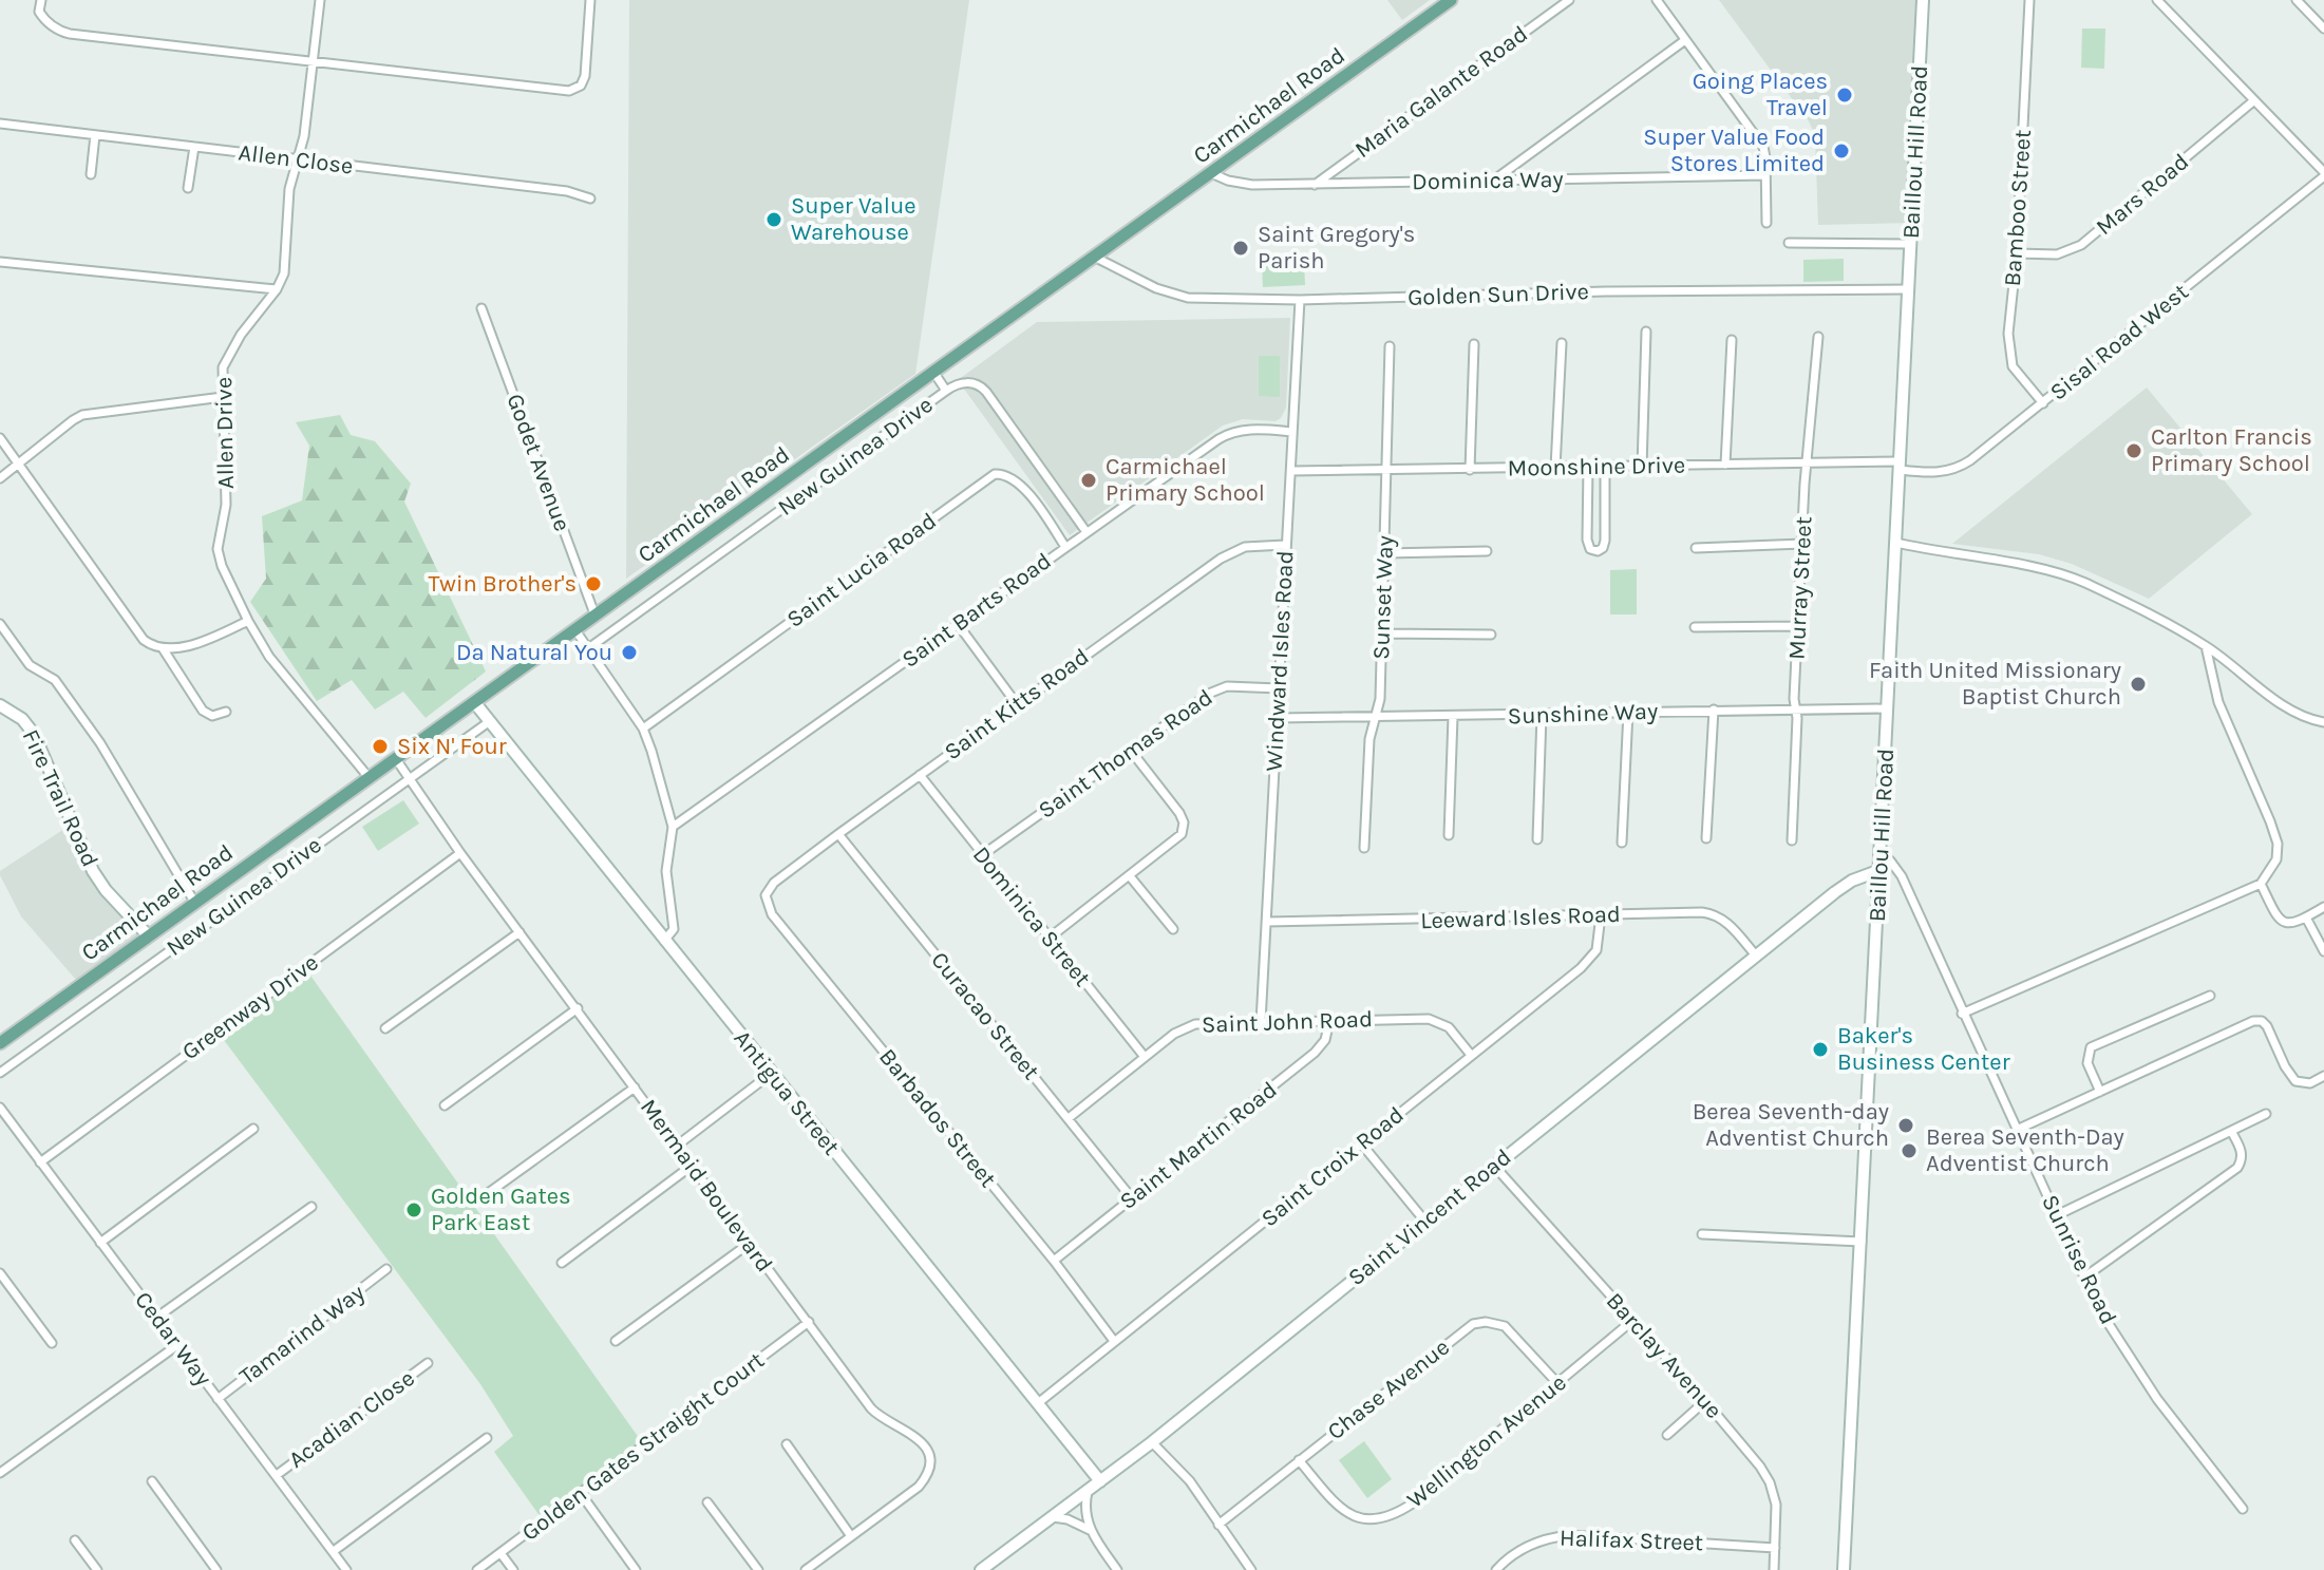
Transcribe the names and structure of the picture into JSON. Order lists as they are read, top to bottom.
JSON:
{
  "streets": {
    "main road": ["Carmichael Road"],
    "street": [
      "Maria Galante Road",
      "Baillou Hill Road",
      "Allen Close",
      "Dominica Way",
      "Mars Road",
      "Bamboo Street",
      "Golden Sun Drive",
      "Sisal Road West",
      "Allen Drive",
      "New Guinea Drive",
      "Godet Avenue",
      "Moonshine Drive",
      "Saint Lucia Road",
      "Murray Street",
      "Sunset Way",
      "Saint Barts Road",
      "Windward Isles Road",
      "Saint Kitts Road",
      "Sunshine Way",
      "Saint Thomas Road",
      "Fire Trail Road",
      "Dominica Street",
      "Leeward Isles Road",
      "Greenway Drive",
      "Curacao Street",
      "Saint John Road",
      "Antigua Street",
      "Barbados Street",
      "Saint Martin Road",
      "Saint Croix Road",
      "Mermaid Boulevard",
      "Saint Vincent Road",
      "Sunrise Road",
      "Tamarind Way",
      "Cedar Way",
      "Barclay Avenue",
      "Chase Avenue",
      "Acadian Close",
      "Wellington Avenue",
      "Golden Gates Straight Court",
      "Halifax Street"
    ]
  },
  "crossings": [
    ["Maria Galante Road", "Dominica Way"],
    ["Carmichael Road", "Dominica Way"],
    ["Carmichael Road", "Golden Sun Drive"],
    ["Carmichael Road", "Allen Drive"],
    ["Carmichael Road", "Godet Avenue"],
    ["Carmichael Road", "Fire Trail Road"],
    ["Carmichael Road", "Antigua Street"],
    ["Carmichael Road", "Mermaid Boulevard"],
    ["Baillou Hill Road", "Golden Sun Drive"],
    ["Baillou Hill Road", "Sisal Road West"],
    ["Baillou Hill Road", "Moonshine Drive"],
    ["Baillou Hill Road", "Sunshine Way"],
    ["Baillou Hill Road", "Saint Vincent Road"],
    ["Baillou Hill Road", "Sunrise Road"],
    ["Allen Close", "Allen Drive"],
    ["Mars Road", "Bamboo Street"],
    ["Bamboo Street", "Sisal Road West"],
    ["Golden Sun Drive", "Windward Isles Road"],
    ["Sisal Road West", "Moonshine Drive"],
    ["New Guinea Drive", "Saint Barts Road"],
    ["New Guinea Drive", "Antigua Street"],
    ["New Guinea Drive", "Mermaid Boulevard"],
    ["Moonshine Drive", "Murray Street"],
    ["Moonshine Drive", "Sunset Way"],
    ["Moonshine Drive", "Windward Isles Road"],
    ["Saint Lucia Road", "Saint Barts Road"],
    ["Murray Street", "Sunshine Way"],
    ["Sunset Way", "Sunshine Way"],
    ["Saint Barts Road", "Windward Isles Road"],
    ["Windward Isles Road", "Saint Kitts Road"],
    ["Windward Isles Road", "Sunshine Way"],
    ["Windward Isles Road", "Saint Thomas Road"],
    ["Windward Isles Road", "Leeward Isles Road"],
    ["Windward Isles Road", "Saint John Road"],
    ["Saint Kitts Road", "Dominica Street"],
    ["Saint Kitts Road", "Curacao Street"],
    ["Saint Kitts Road", "Barbados Street"],
    ["Saint Thomas Road", "Dominica Street"],
    ["Dominica Street", "Saint John Road"],
    ["Leeward Isles Road", "Saint Croix Road"],
    ["Leeward Isles Road", "Saint Vincent Road"],
    ["Greenway Drive", "Mermaid Boulevard"],
    ["Greenway Drive", "Cedar Way"],
    ["Curacao Street", "Saint John Road"],
    ["Curacao Street", "Saint Martin Road"],
    ["Saint John Road", "Saint Martin Road"],
    ["Saint John Road", "Saint Croix Road"],
    ["Antigua Street", "Saint Croix Road"],
    ["Antigua Street", "Saint Vincent Road"],
    ["Barbados Street", "Saint Martin Road"],
    ["Barbados Street", "Saint Croix Road"],
    ["Mermaid Boulevard", "Golden Gates Straight Court"],
    ["Saint Vincent Road", "Barclay Avenue"],
    ["Tamarind Way", "Cedar Way"],
    ["Cedar Way", "Acadian Close"],
    ["Barclay Avenue", "Wellington Avenue"],
    ["Barclay Avenue", "Halifax Street"],
    ["Chase Avenue", "Wellington Avenue"]
  ],
  "places": [
    "Going Places Travel",
    "Super Value Food Stores Limited",
    "Super Value Warehouse",
    "Saint Gregory's Parish",
    "Carlton Francis Primary School",
    "Carmichael Primary School",
    "Twin Brother's",
    "Da Natural You",
    "Faith United Missionary Baptist Church",
    "Six N' Four",
    "Baker's Business Center",
    "Berea Seventh-day Adventist Church",
    "Berea Seventh-Day Adventist Church",
    "Golden Gates Park East"
  ]
}
